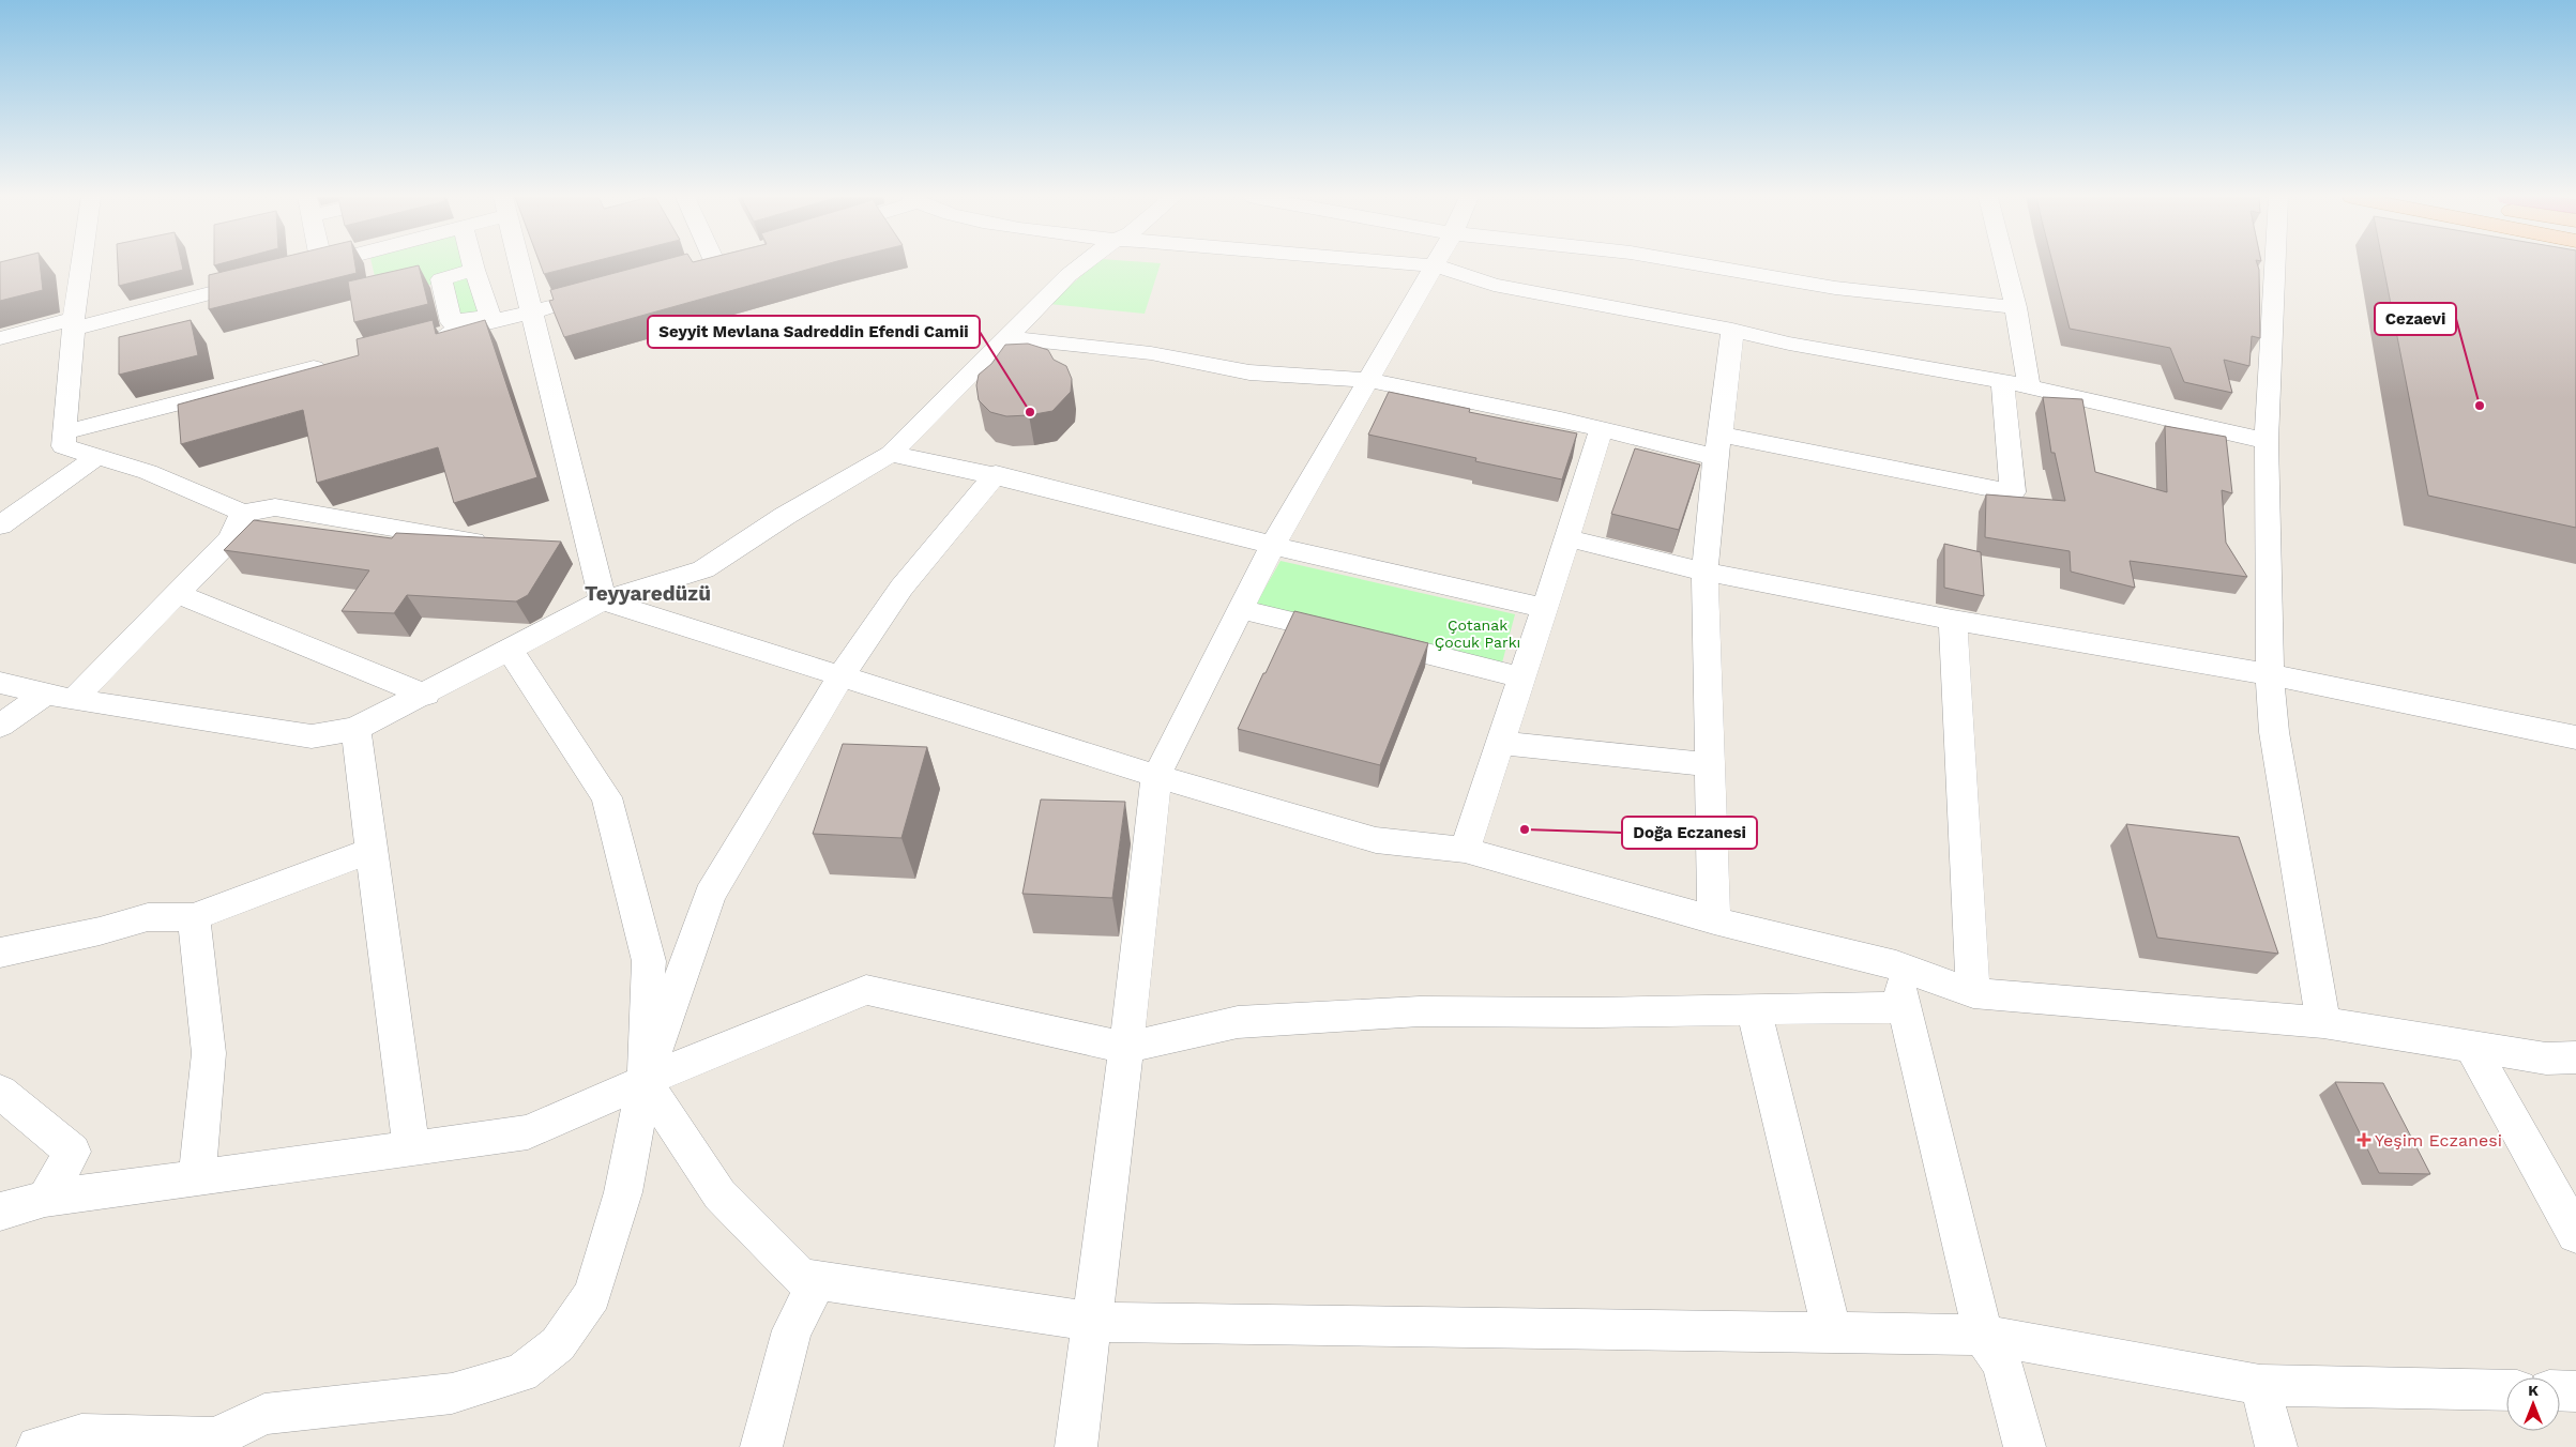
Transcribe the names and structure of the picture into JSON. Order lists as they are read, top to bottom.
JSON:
{
  "districts": ["Teyyaredüzü"],
  "parks": ["Çotanak Çocuk Parkı"],
  "places": {
    "other": ["Cezaevi", "Seyyit Mevlana Sadreddin Efendi Camii", "Doğa Eczanesi"],
    "health": ["Yeşim Eczanesi"]
  },
  "north": "top"
}
